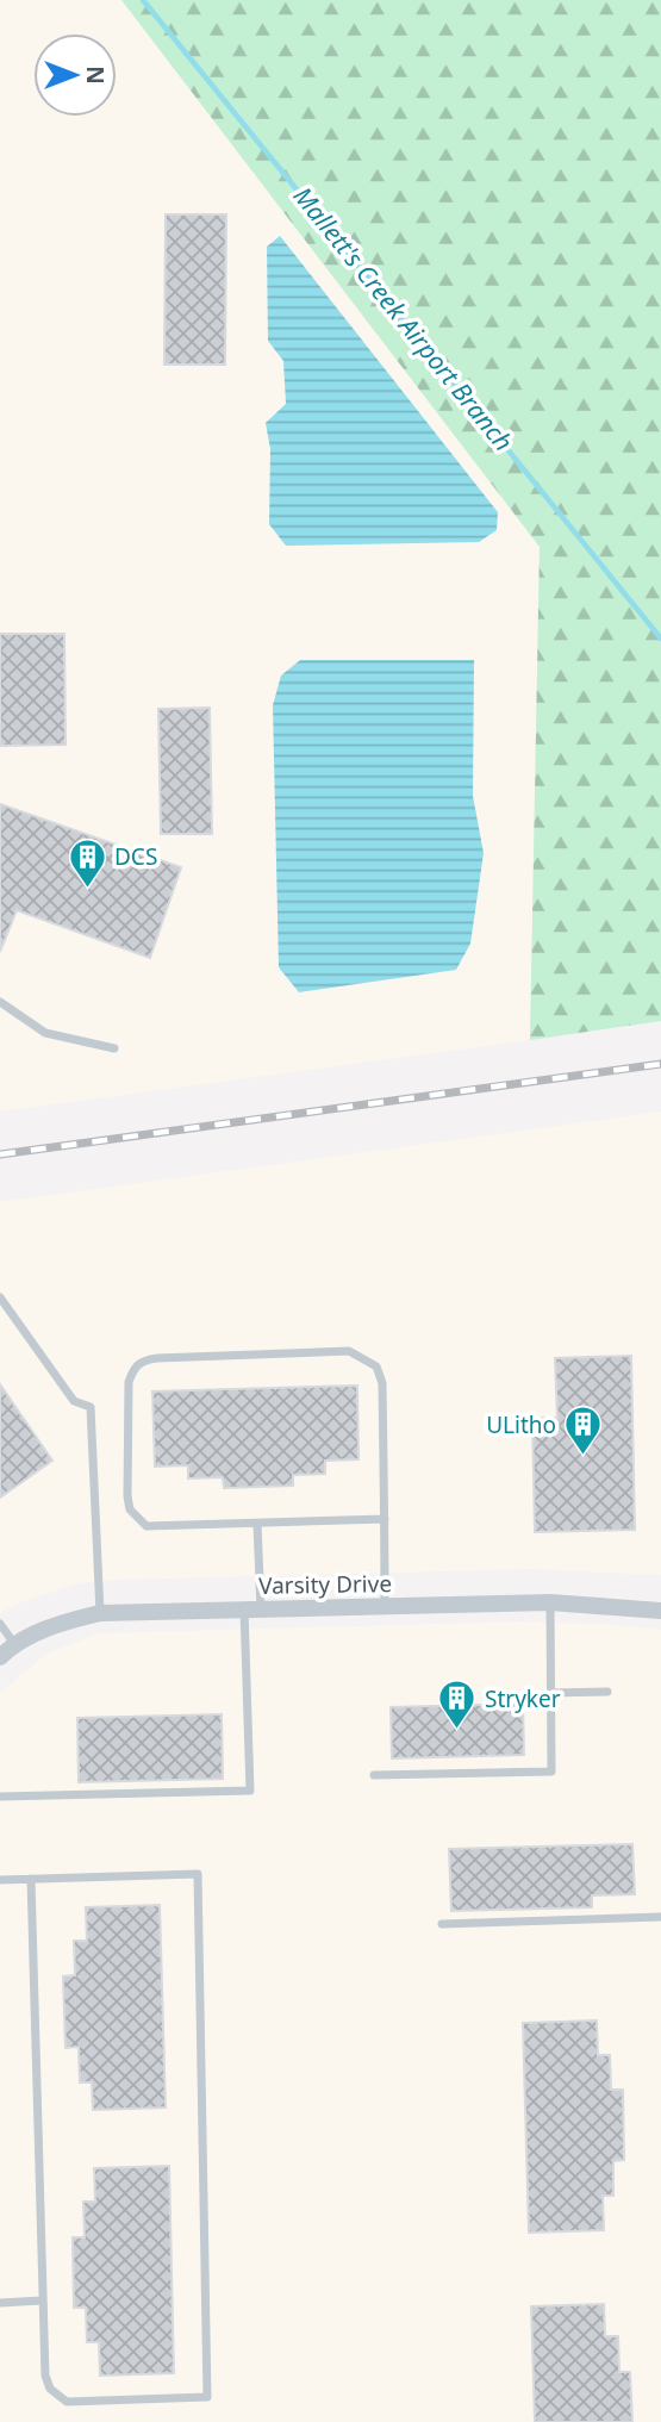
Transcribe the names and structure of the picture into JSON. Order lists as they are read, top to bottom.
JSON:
{
  "streets": {
    "street": ["Varsity Drive"]
  },
  "water": ["Mallett's Creek Airport Branch"],
  "places": {
    "building": ["DCS", "ULitho", "Stryker"]
  },
  "north": "right"
}
